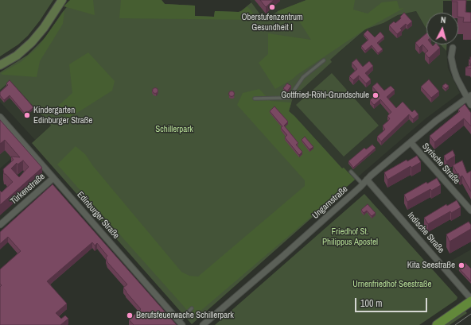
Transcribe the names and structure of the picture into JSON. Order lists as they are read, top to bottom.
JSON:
{
  "streets": {
    "street": [
      "Syrische Straße",
      "Türkenstraße",
      "Ungarnstraße",
      "Edinburger Straße",
      "Indische Straße"
    ]
  },
  "crossings": [
    ["Syrische Straße", "Ungarnstraße"],
    ["Türkenstraße", "Edinburger Straße"],
    ["Ungarnstraße", "Indische Straße"]
  ],
  "parks": ["Schillerpark", "Friedhof St. Philippus Apostel", "Urnenfriedhof Seestraße"],
  "places": [
    "Oberstufenzentrum Gesundheit I",
    "Gottfried-Röhl-Grundschule",
    "Kindergarten Edinburger Straße",
    "Kita Seestraße",
    "Berufsfeuerwache Schillerpark"
  ],
  "scale_bar": "100 m",
  "north": "top"
}
